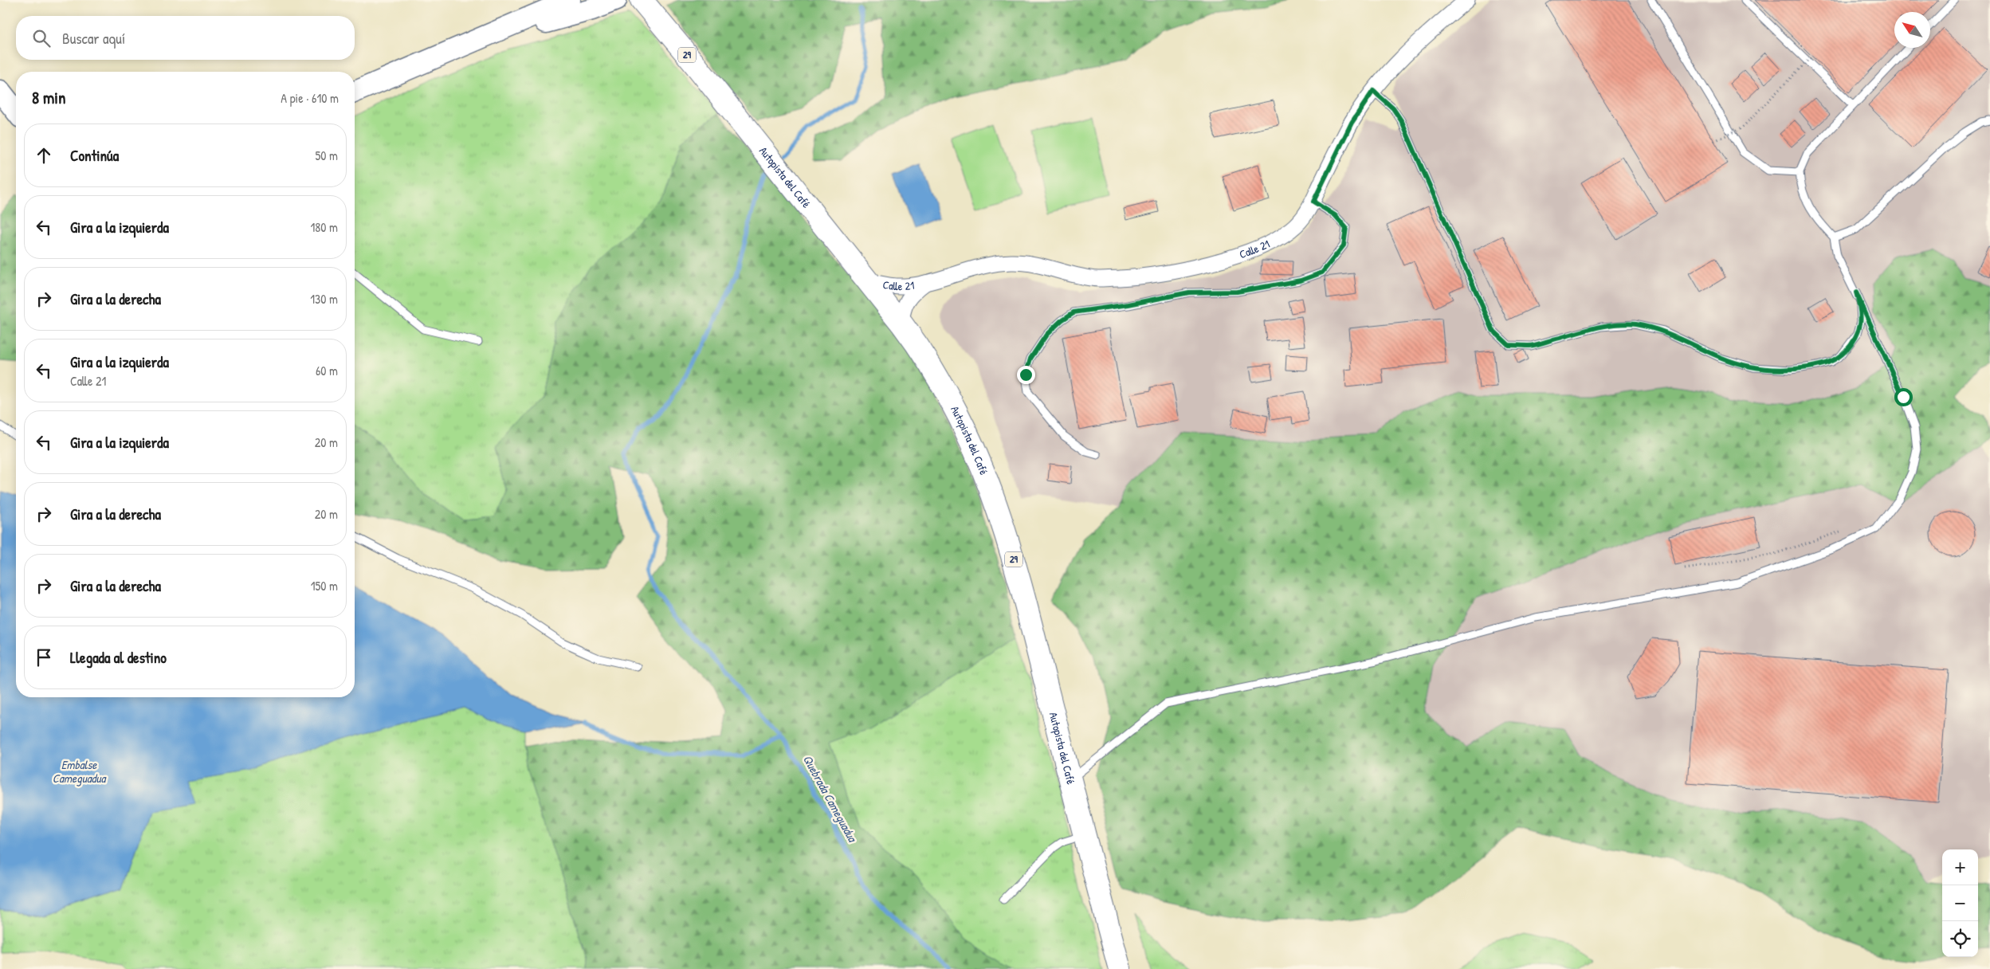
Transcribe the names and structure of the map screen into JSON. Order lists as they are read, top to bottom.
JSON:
{
  "streets": {
    "highway": ["29", "Autopista del Café"],
    "street": ["Calle 21"]
  },
  "crossings": [
    ["Autopista del Café", "Calle 21"]
  ],
  "water": ["Embalse Cameguadua", "Quebrada Cameguadua"],
  "north": "top left",
  "page": {
    "search": "Buscar aquí",
    "heading": ["8 min", "A pie · 610 m"],
    "list": [
      ["Continúa", "50 m"],
      ["Gira a la izquierda", "180 m"],
      ["Gira a la derecha", "130 m"],
      ["Gira a la izquierda", "Calle 21", "60 m"],
      ["Gira a la izquierda", "20 m"],
      ["Gira a la derecha", "20 m"],
      ["Gira a la derecha", "150 m"],
      "Llegada al destino"
    ],
    "map_buttons": ["+", "−"]
  }
}
